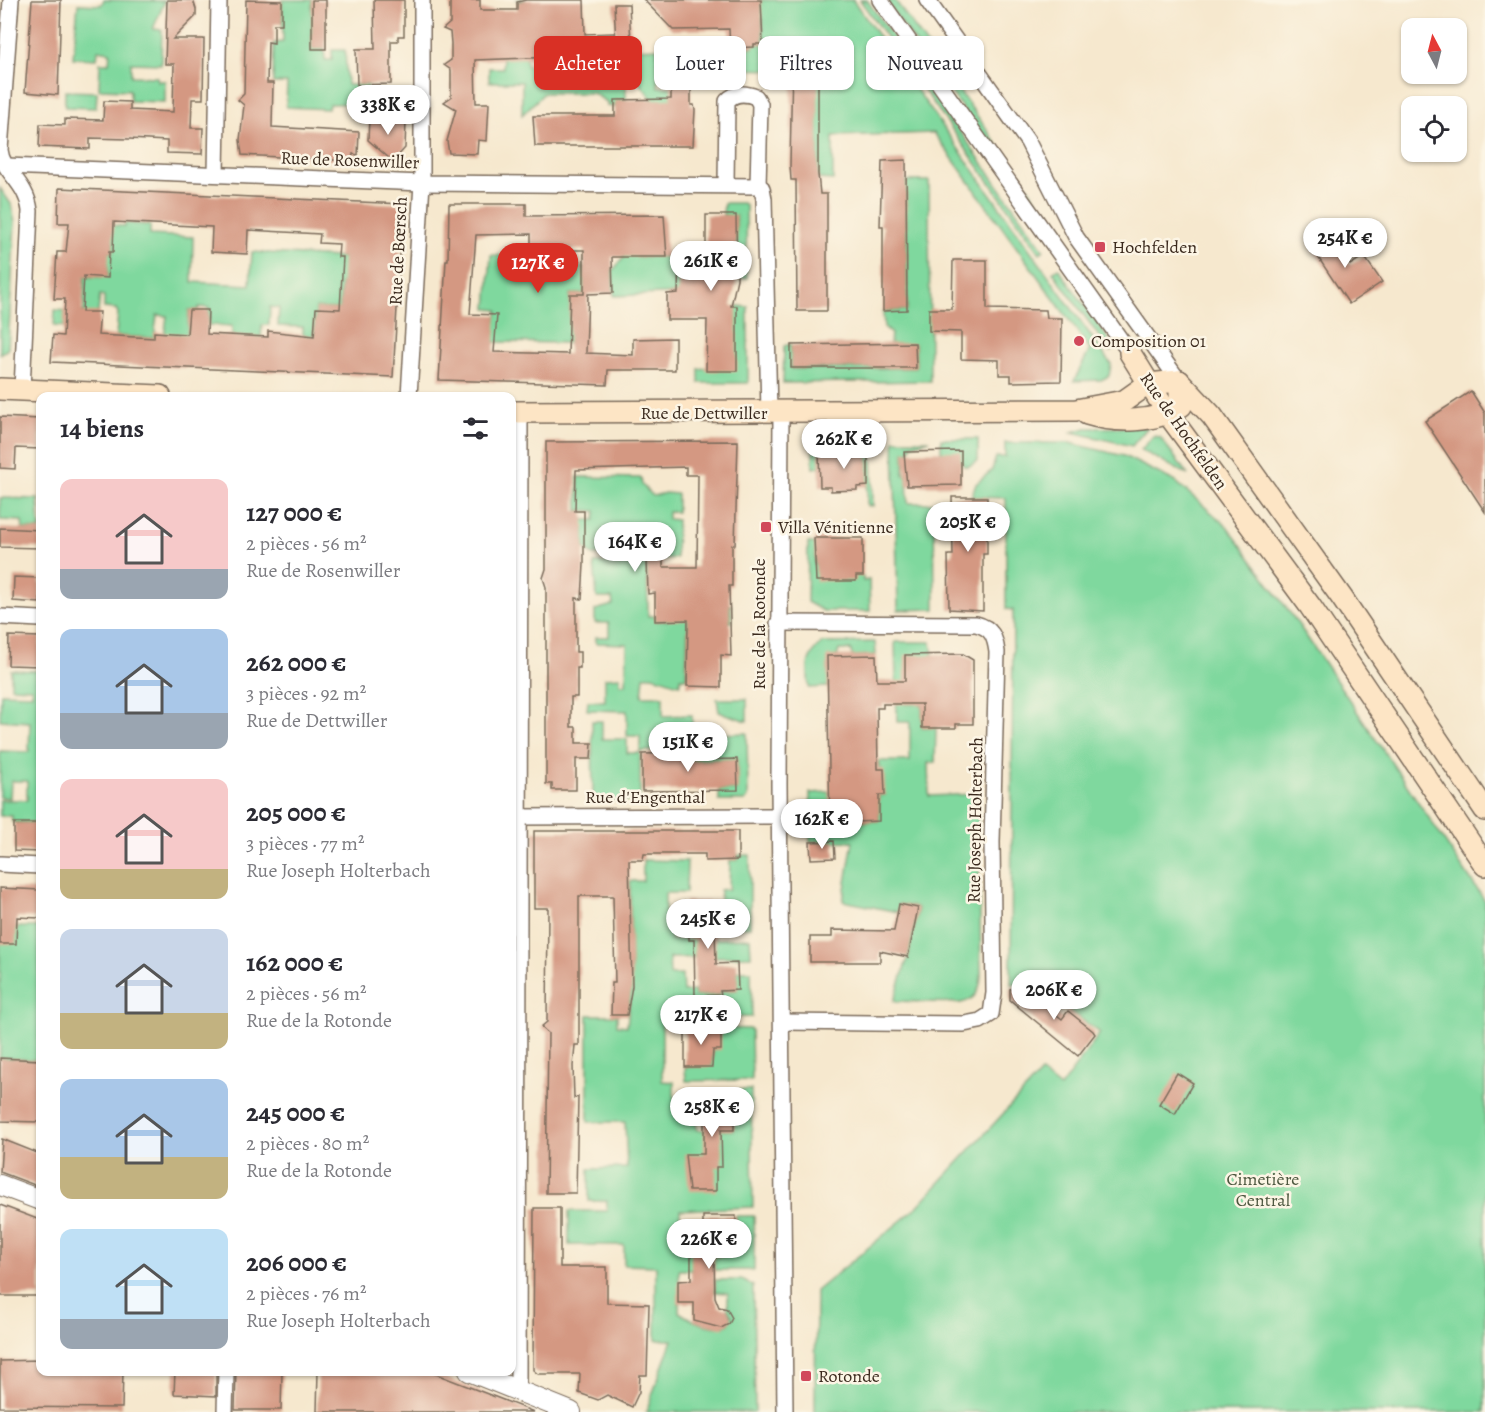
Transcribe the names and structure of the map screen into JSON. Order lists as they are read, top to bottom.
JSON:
{
  "streets": {
    "main road": ["Rue de Dettwiller", "Rue de Hochfelden"],
    "street": [
      "Rue de Rosenwiller",
      "Rue de Bœrsch",
      "Rue de la Rotonde",
      "Rue d'Engenthal",
      "Rue Joseph Holterbach"
    ]
  },
  "crossings": [
    ["Rue de Rosenwiller", "Rue de Bœrsch"],
    ["Rue de Rosenwiller", "Rue de la Rotonde"],
    ["Rue de Dettwiller", "Rue de Hochfelden"],
    ["Rue de Dettwiller", "Rue de la Rotonde"],
    ["Rue de la Rotonde", "Rue d'Engenthal"],
    ["Rue de la Rotonde", "Rue Joseph Holterbach"]
  ],
  "parks": ["Cimetière Central"],
  "places": {
    "transit": ["Hochfelden", "Villa Vénitienne", "Rotonde"],
    "other": ["Composition 01"]
  },
  "north": "top",
  "page": {
    "chip": [
      "Acheter",
      "Louer",
      "Filtres",
      "Nouveau"
    ],
    "price": [
      "338K €",
      "254K €",
      "261K €",
      "127K €",
      "262K €",
      "205K €",
      "164K €",
      "151K €",
      "162K €",
      "245K €",
      "206K €",
      "217K €",
      "258K €",
      "226K €"
    ],
    "heading": "14 biens",
    "list": [
      {
        "name": "127 000 €",
        "note": "2 pièces · 56 m² · Rue de Rosenwiller"
      },
      {
        "name": "262 000 €",
        "note": "3 pièces · 92 m² · Rue de Dettwiller"
      },
      {
        "name": "205 000 €",
        "note": "3 pièces · 77 m² · Rue Joseph Holterbach"
      },
      {
        "name": "162 000 €",
        "note": "2 pièces · 56 m² · Rue de la Rotonde"
      },
      {
        "name": "245 000 €",
        "note": "2 pièces · 80 m² · Rue de la Rotonde"
      },
      {
        "name": "206 000 €",
        "note": "2 pièces · 76 m² · Rue Joseph Holterbach"
      }
    ]
  }
}
